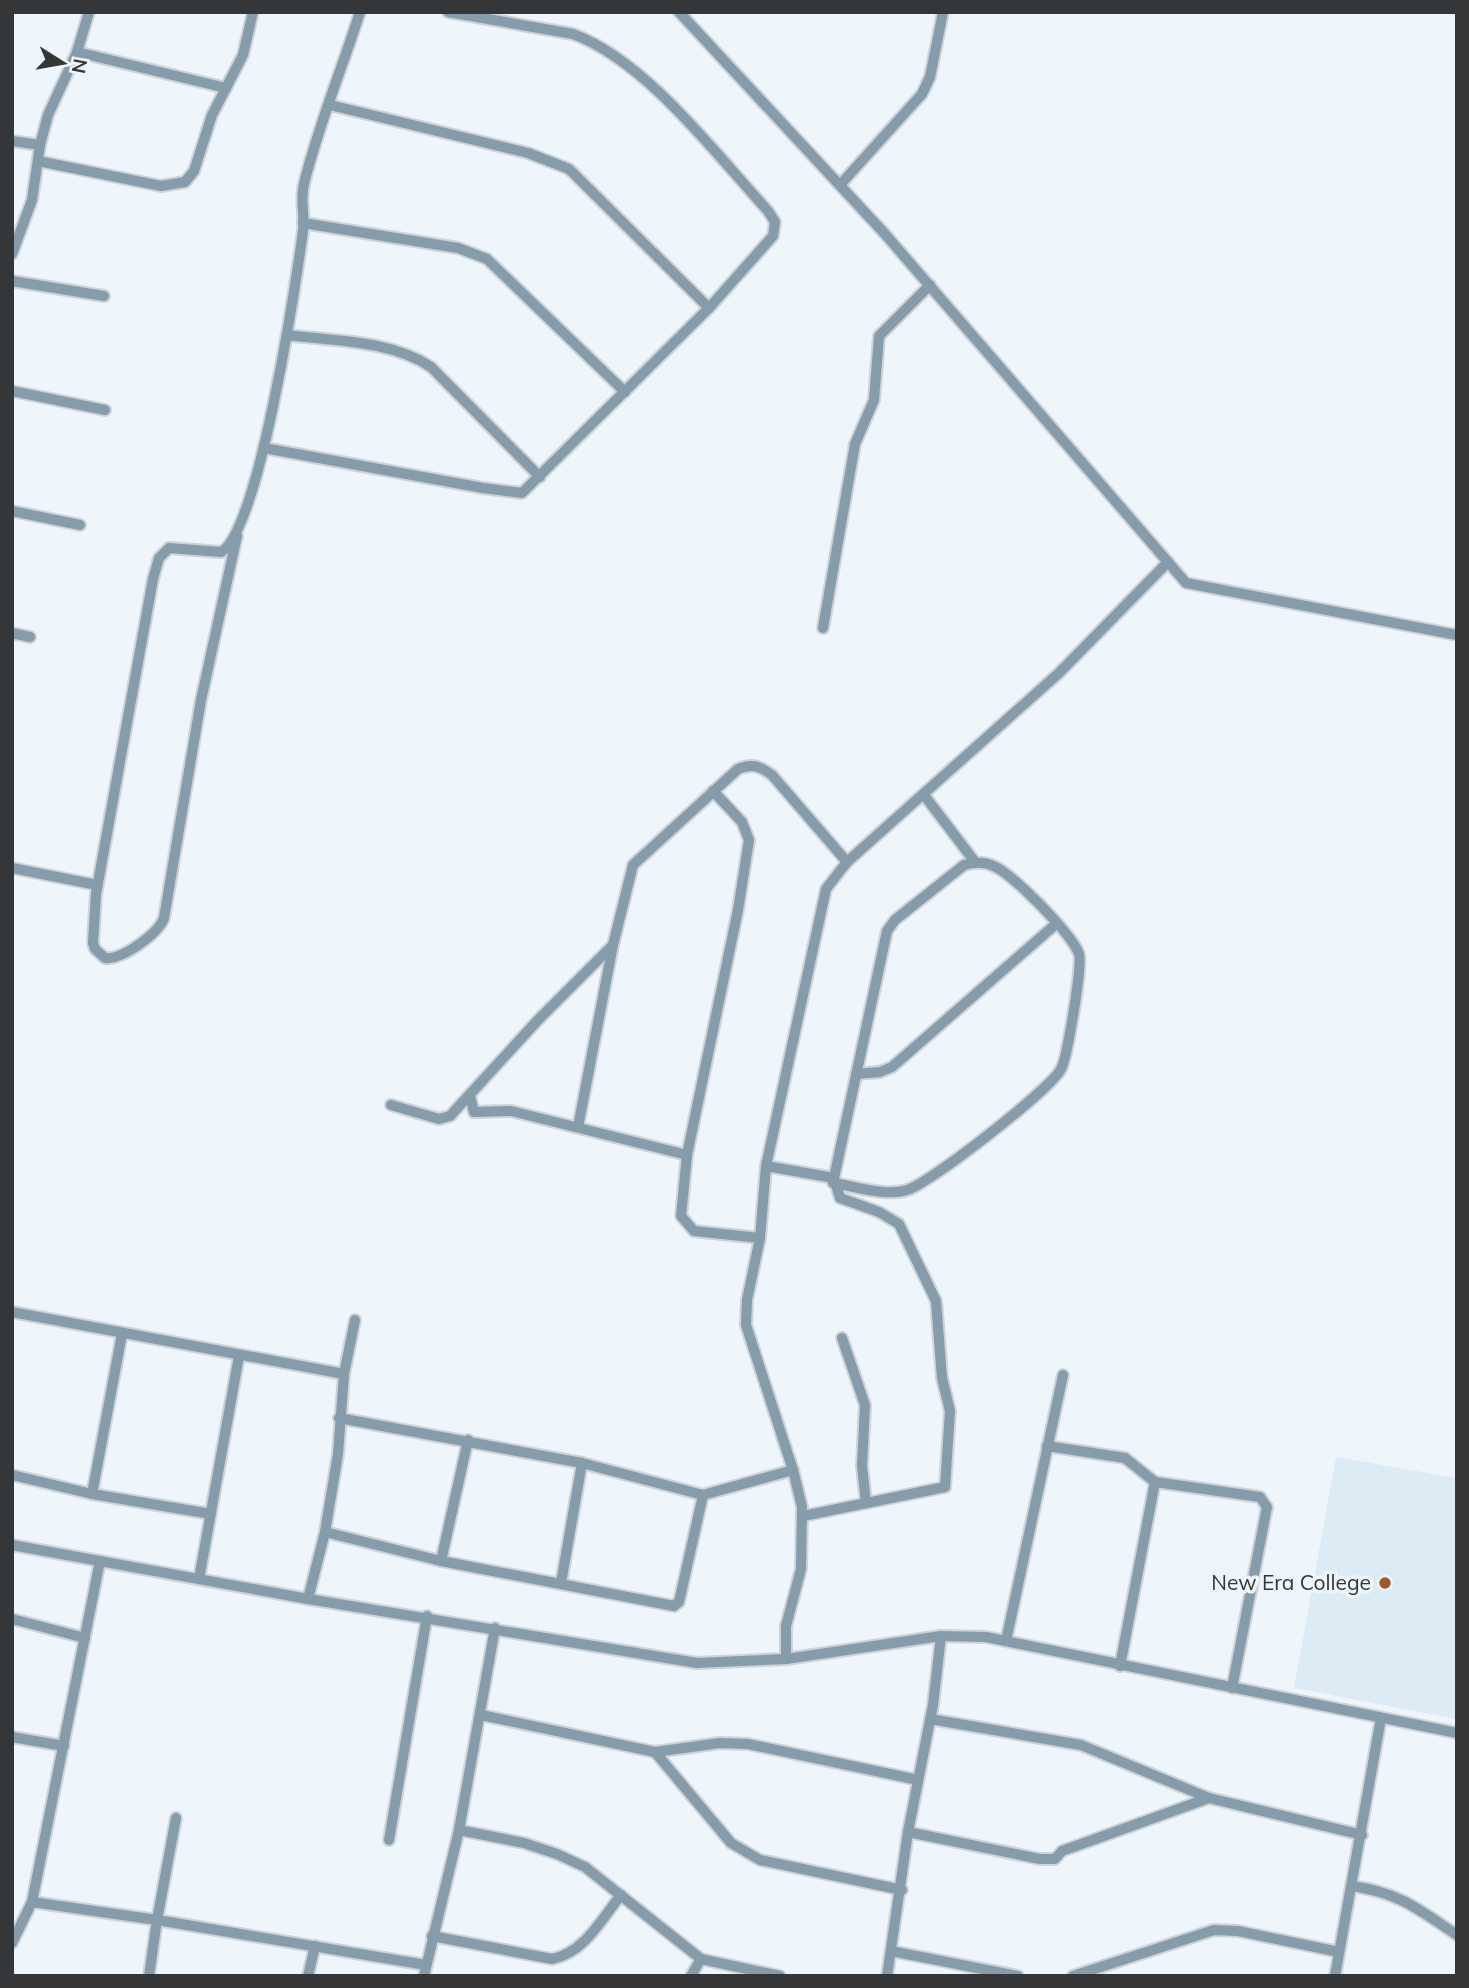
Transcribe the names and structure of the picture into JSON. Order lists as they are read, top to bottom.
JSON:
{
  "places": ["New Era College"],
  "north": "right"
}
